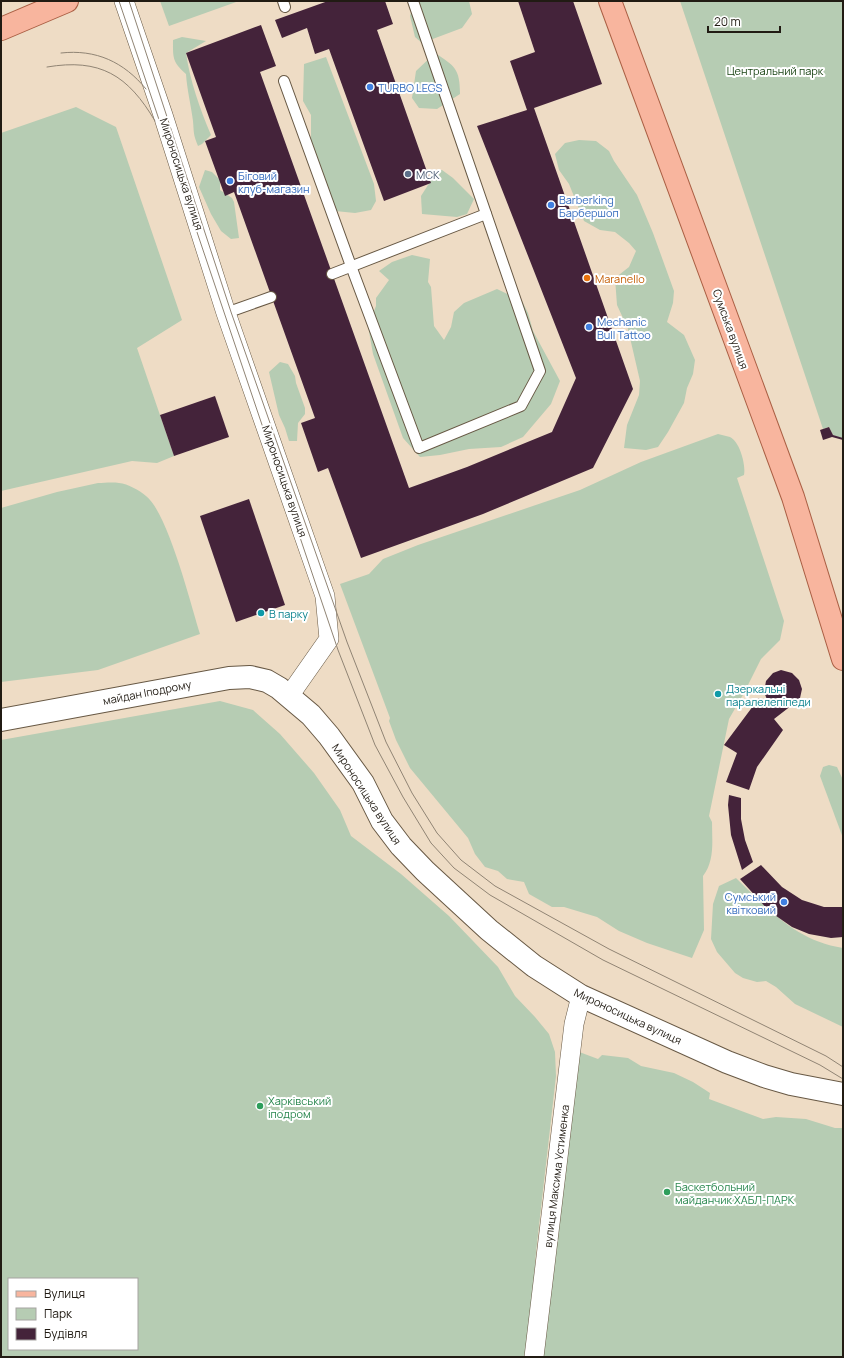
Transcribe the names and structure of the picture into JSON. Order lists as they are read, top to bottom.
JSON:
{
  "streets": {
    "main road": ["Сумська вулиця"],
    "street": ["Мироносицька вулиця", "майдан Іподрому", "вулиця Максима Устименка"]
  },
  "crossings": [
    ["Мироносицька вулиця", "майдан Іподрому"],
    ["Мироносицька вулиця", "вулиця Максима Устименка"]
  ],
  "parks": ["Центральний парк"],
  "places": [
    "TURBO LEGS",
    "МСК",
    "Біговий клуб-магазин",
    "Barberking Барбершоп",
    "Maranello",
    "Mechanic Bull Tattoo",
    "В парку",
    "Дзеркальні паралелепіпеди",
    "Сумський квітковий",
    "Харківський іподром",
    "Баскетбольний майданчик ХАБЛ-ПАРК"
  ],
  "legend": ["Вулиця", "Парк", "Будівля"],
  "scale_bar": "20 m"
}
